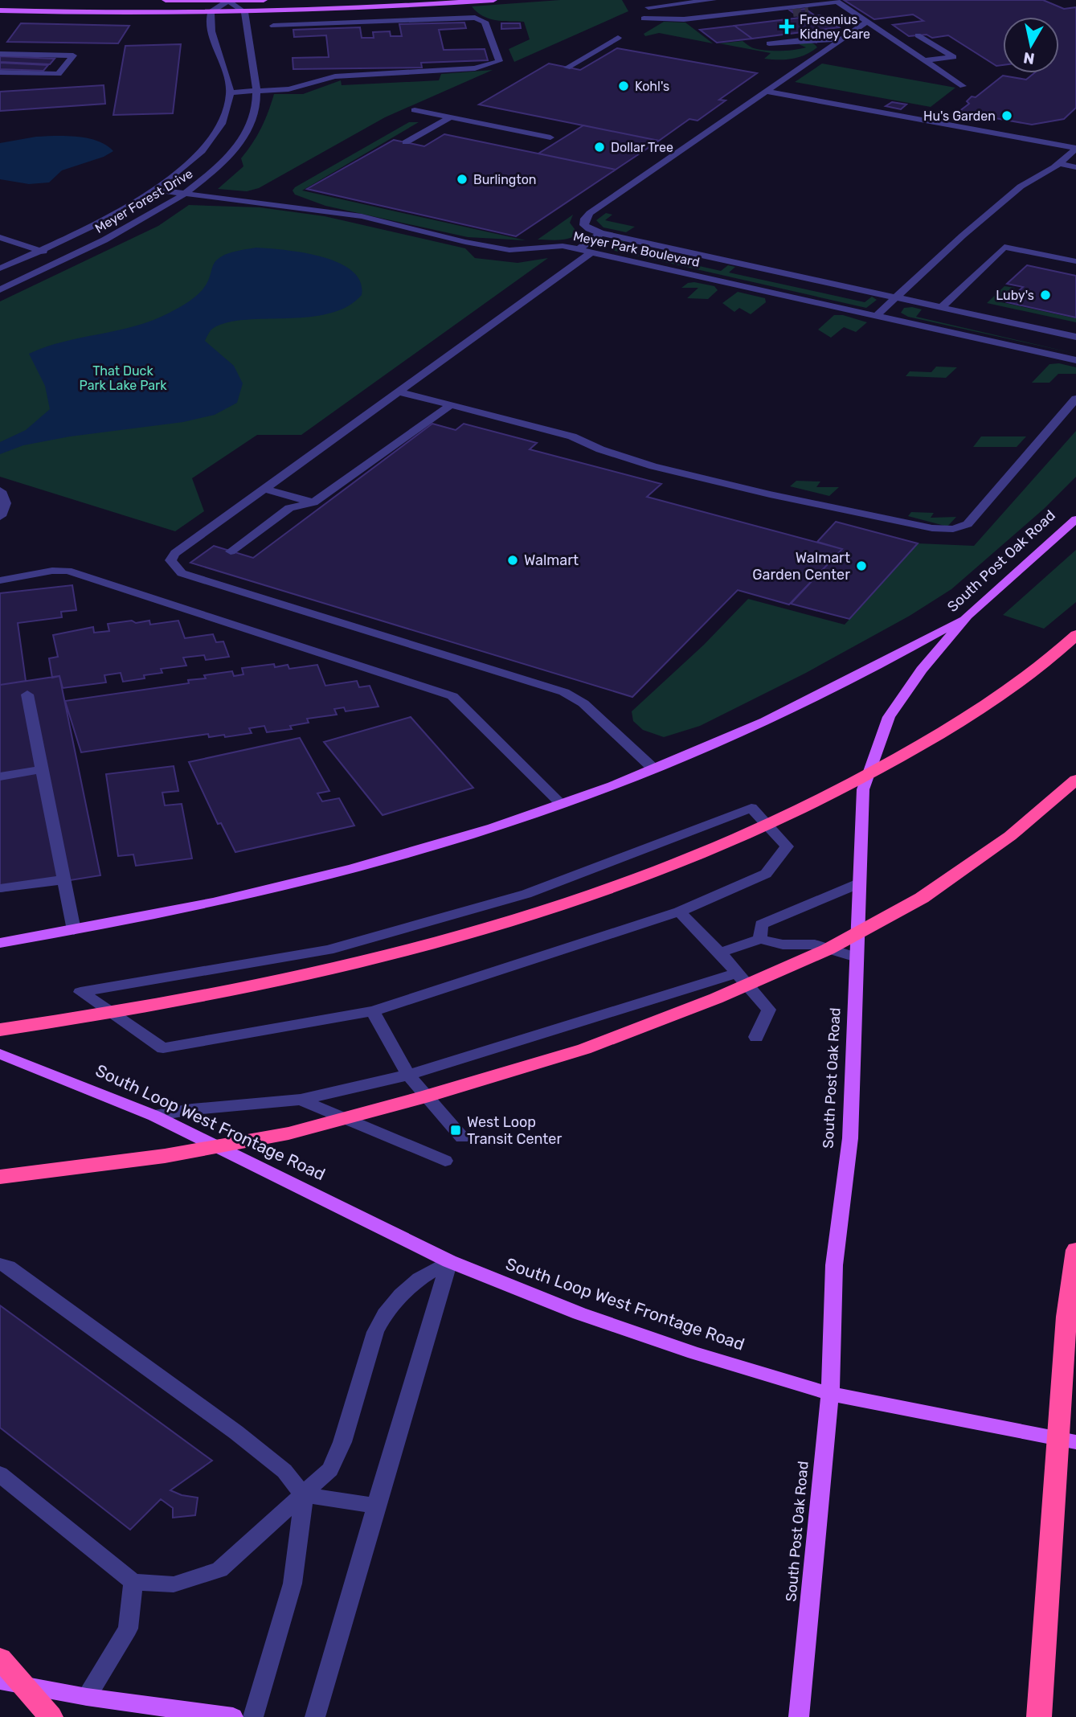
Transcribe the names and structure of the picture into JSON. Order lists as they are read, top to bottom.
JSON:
{
  "streets": {
    "main road": ["South Post Oak Road", "South Loop West Frontage Road"],
    "street": ["Meyer Forest Drive", "Meyer Park Boulevard"]
  },
  "crossings": [
    ["Meyer Forest Drive", "Meyer Park Boulevard"],
    ["South Post Oak Road", "South Loop West Frontage Road"]
  ],
  "parks": ["That Duck Park Lake Park"],
  "places": {
    "health": ["Fresenius Kidney Care"],
    "other": [
      "Kohl's",
      "Hu's Garden",
      "Dollar Tree",
      "Burlington",
      "Luby's",
      "Walmart",
      "Walmart Garden Center"
    ],
    "transit": ["West Loop Transit Center"]
  },
  "north": "bottom"
}
